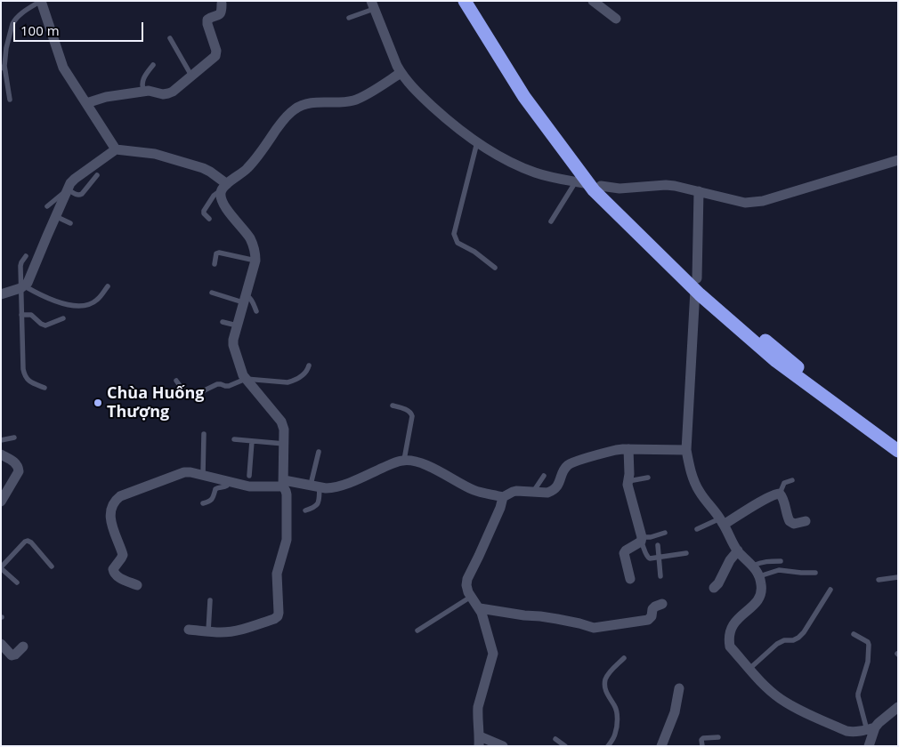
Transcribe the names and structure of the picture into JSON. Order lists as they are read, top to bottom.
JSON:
{
  "places": ["Chùa Huống Thượng"],
  "scale_bar": "100 m"
}
